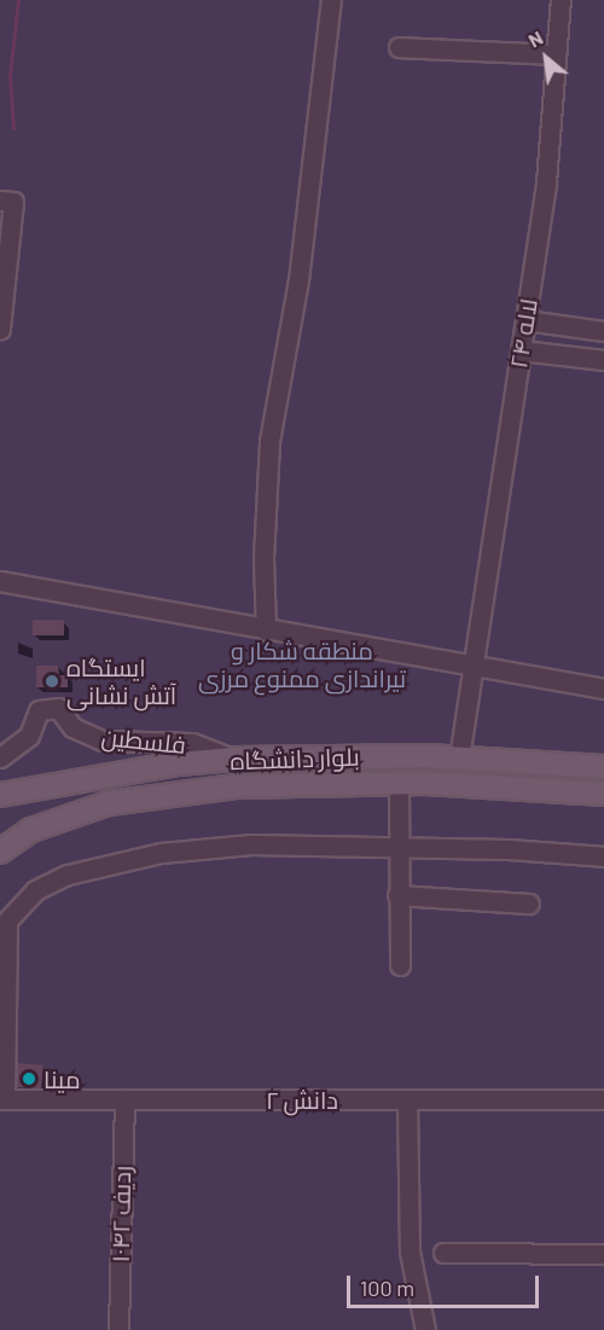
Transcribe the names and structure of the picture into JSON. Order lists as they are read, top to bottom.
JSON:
{
  "streets": {
    "main road": ["بلوار دانشگاه"],
    "street": [
      "لاله ۲۴",
      "فلسطین",
      "دانش ۲",
      "ردیف ۱۰۴۲"
    ]
  },
  "crossings": [
    ["لاله ۲۴", "بلوار دانشگاه"],
    ["فلسطین", "بلوار دانشگاه"],
    ["دانش ۲", "ردیف ۱۰۴۲"]
  ],
  "parks": ["منطقه شکار و تیراندازی ممنوع مرزی"],
  "places": ["ایستگاه آتش نشانی", "مینا"],
  "scale_bar": "100 m",
  "north": "top left"
}
